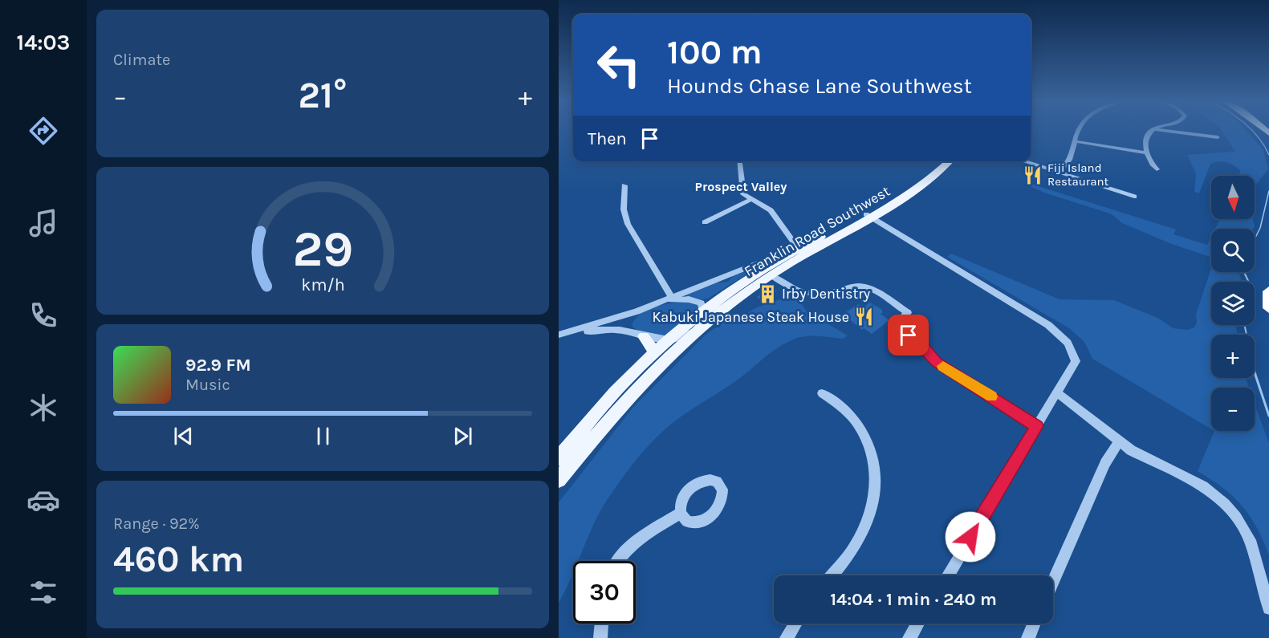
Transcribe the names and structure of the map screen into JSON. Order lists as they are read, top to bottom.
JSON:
{
  "streets": {
    "main road": ["Franklin Road Southwest"]
  },
  "districts": ["Prospect Valley"],
  "places": {
    "restaurant": ["Fiji Island Restaurant", "Kabuki Japanese Steak House"],
    "building": ["Irby Dentistry"]
  },
  "north": "bottom",
  "page": {
    "tabs": "14:03",
    "tile": [
      "Climate",
      ["Range · 92%", "460 km"]
    ],
    "turn": ["100 m", "Hounds Chase Lane Southwest"],
    "heat": ["−", "21°", "+"],
    "then": "Then",
    "map_buttons": ["+", "−"],
    "song": ["92.9 FM", "Music"],
    "limit": "30",
    "trip": "14:04 · 1 min · 240 m",
    "gauge": ["29", "km/h"]
  }
}
